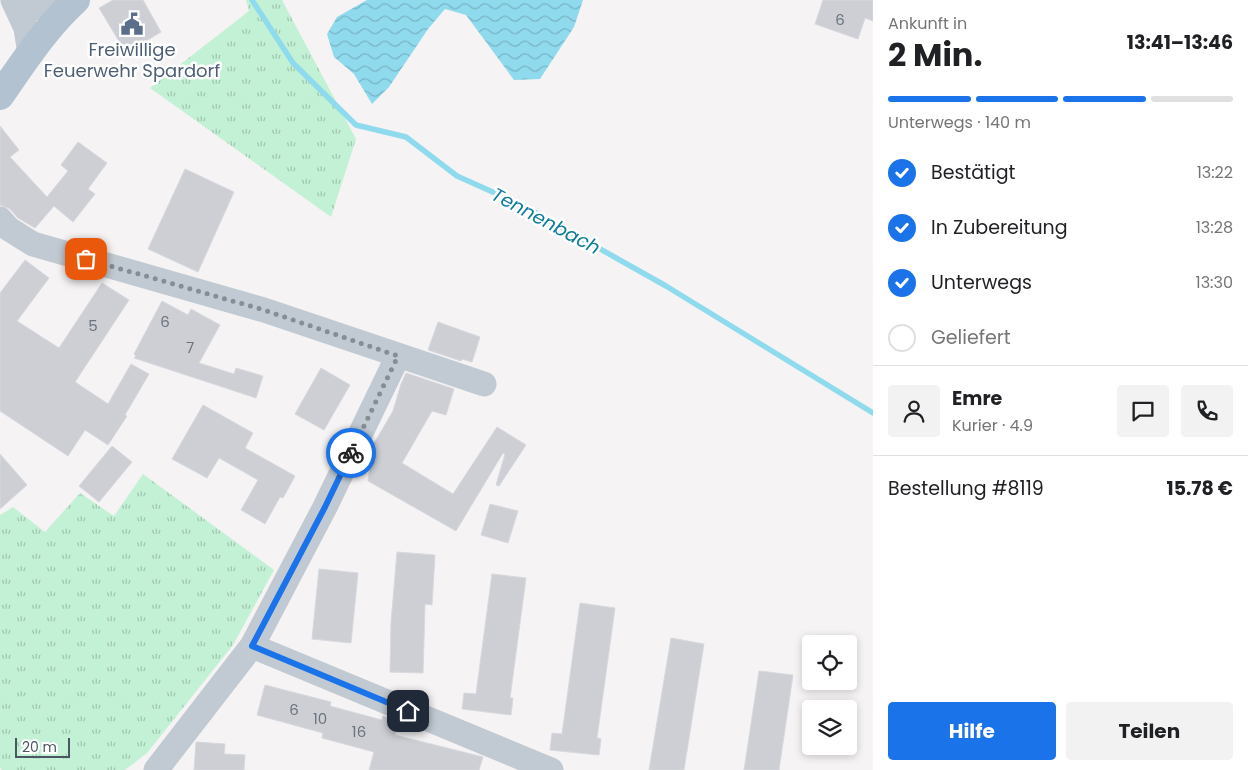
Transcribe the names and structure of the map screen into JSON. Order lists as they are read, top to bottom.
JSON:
{
  "water": ["Tennenbach"],
  "places": {
    "public building": ["Freiwillige Feuerwehr Spardorf"]
  },
  "house_numbers": [
    "6",
    "6",
    "5",
    "7",
    "6",
    "10",
    "16"
  ],
  "scale_bar": "20 m",
  "page": {
    "heading": ["2 Min.", "Ankunft in", "13:41–13:46"],
    "panel": [
      "Emre",
      "Kurier · 4.9",
      "Bestellung #8119",
      "15.78 €"
    ],
    "bar": "Unterwegs · 140 m",
    "list": [
      ["Bestätigt", "13:22"],
      ["In Zubereitung", "13:28"],
      ["Unterwegs", "13:30"],
      "Geliefert"
    ],
    "buttons": ["Hilfe", "Teilen"],
    "scale": "20 m"
  }
}
